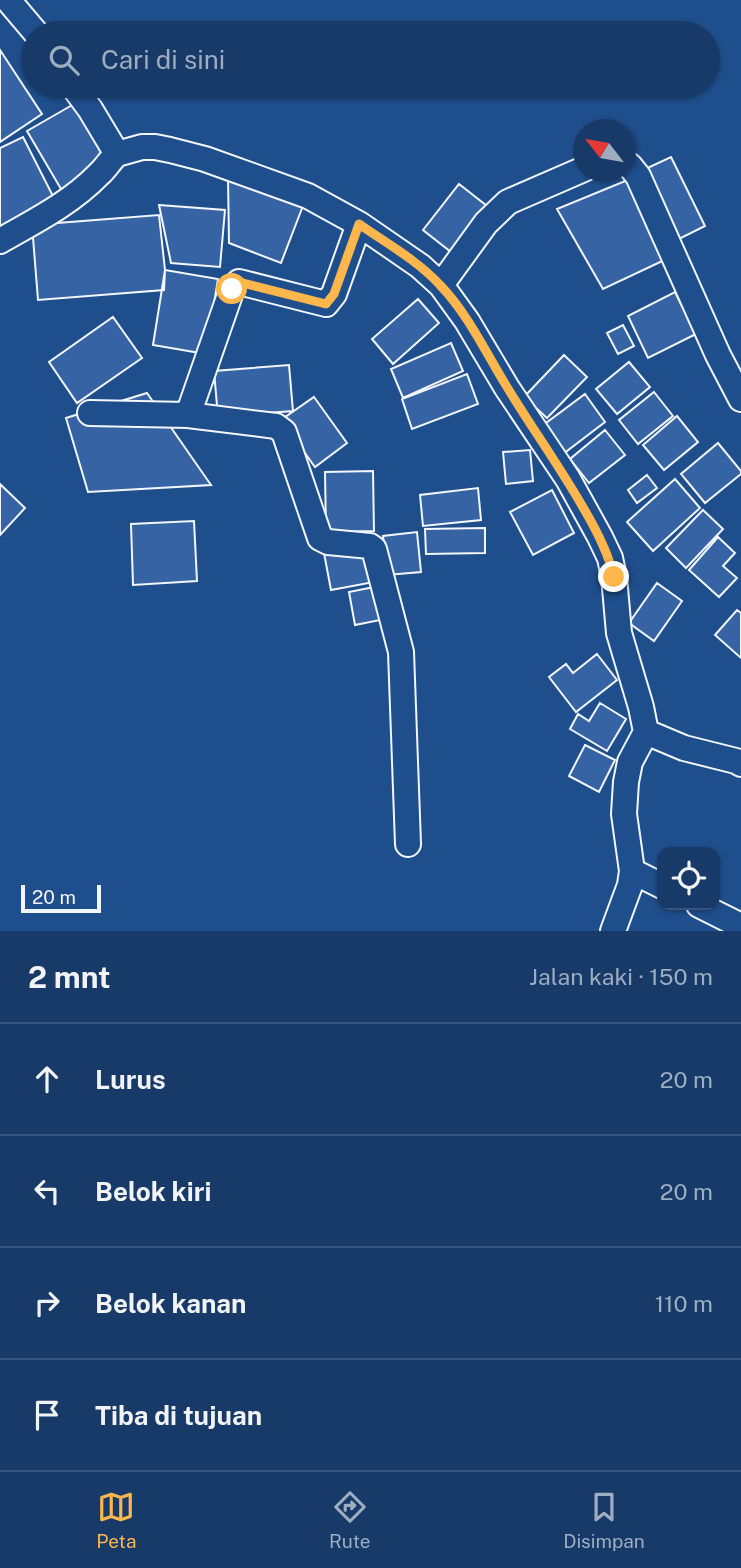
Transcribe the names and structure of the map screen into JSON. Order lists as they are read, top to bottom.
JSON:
{
  "scale_bar": "20 m",
  "north": "top left",
  "page": {
    "search": "Cari di sini",
    "scale": "20 m",
    "heading": ["2 mnt", "Jalan kaki · 150 m"],
    "list": [
      ["Lurus", "20 m"],
      ["Belok kiri", "20 m"],
      ["Belok kanan", "110 m"],
      "Tiba di tujuan"
    ],
    "nav": ["Peta", "Rute", "Disimpan"]
  }
}
